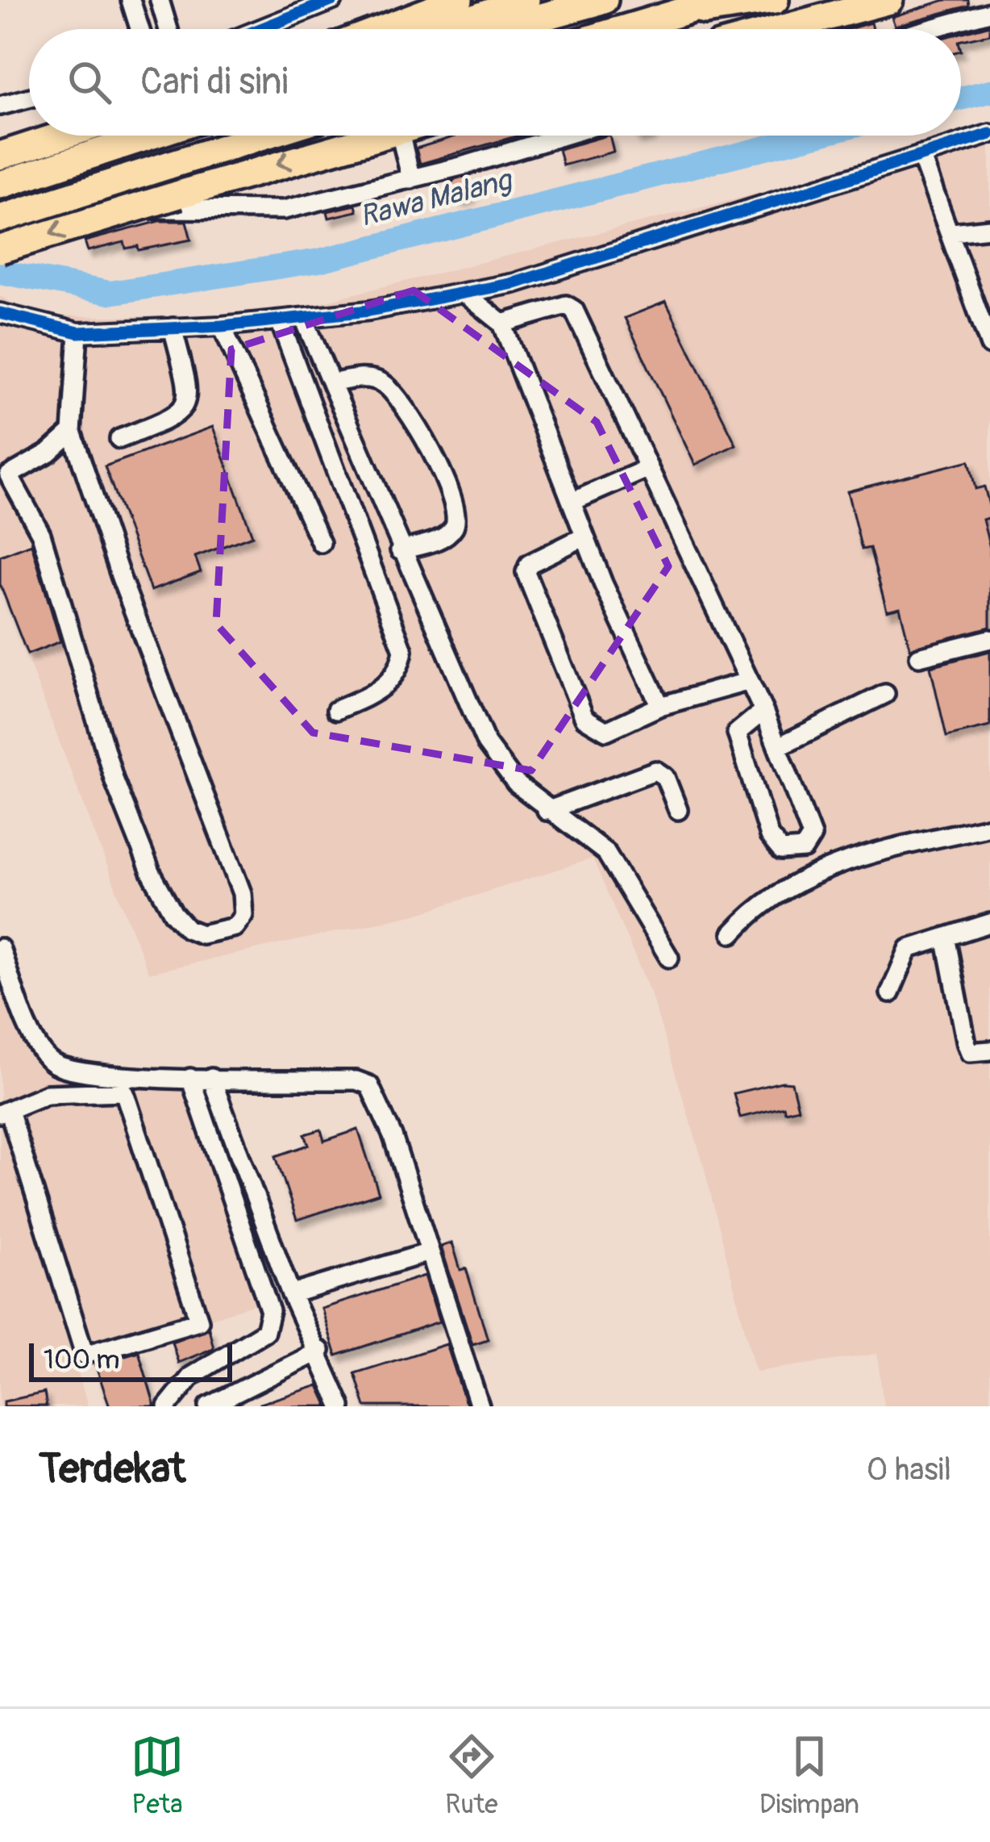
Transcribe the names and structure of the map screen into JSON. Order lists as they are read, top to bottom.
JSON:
{
  "water": ["Rawa Malang"],
  "scale_bar": "100 m",
  "page": {
    "search": "Cari di sini",
    "scale": "100 m",
    "heading": ["Terdekat", "0 hasil"],
    "nav": ["Peta", "Rute", "Disimpan"]
  }
}
